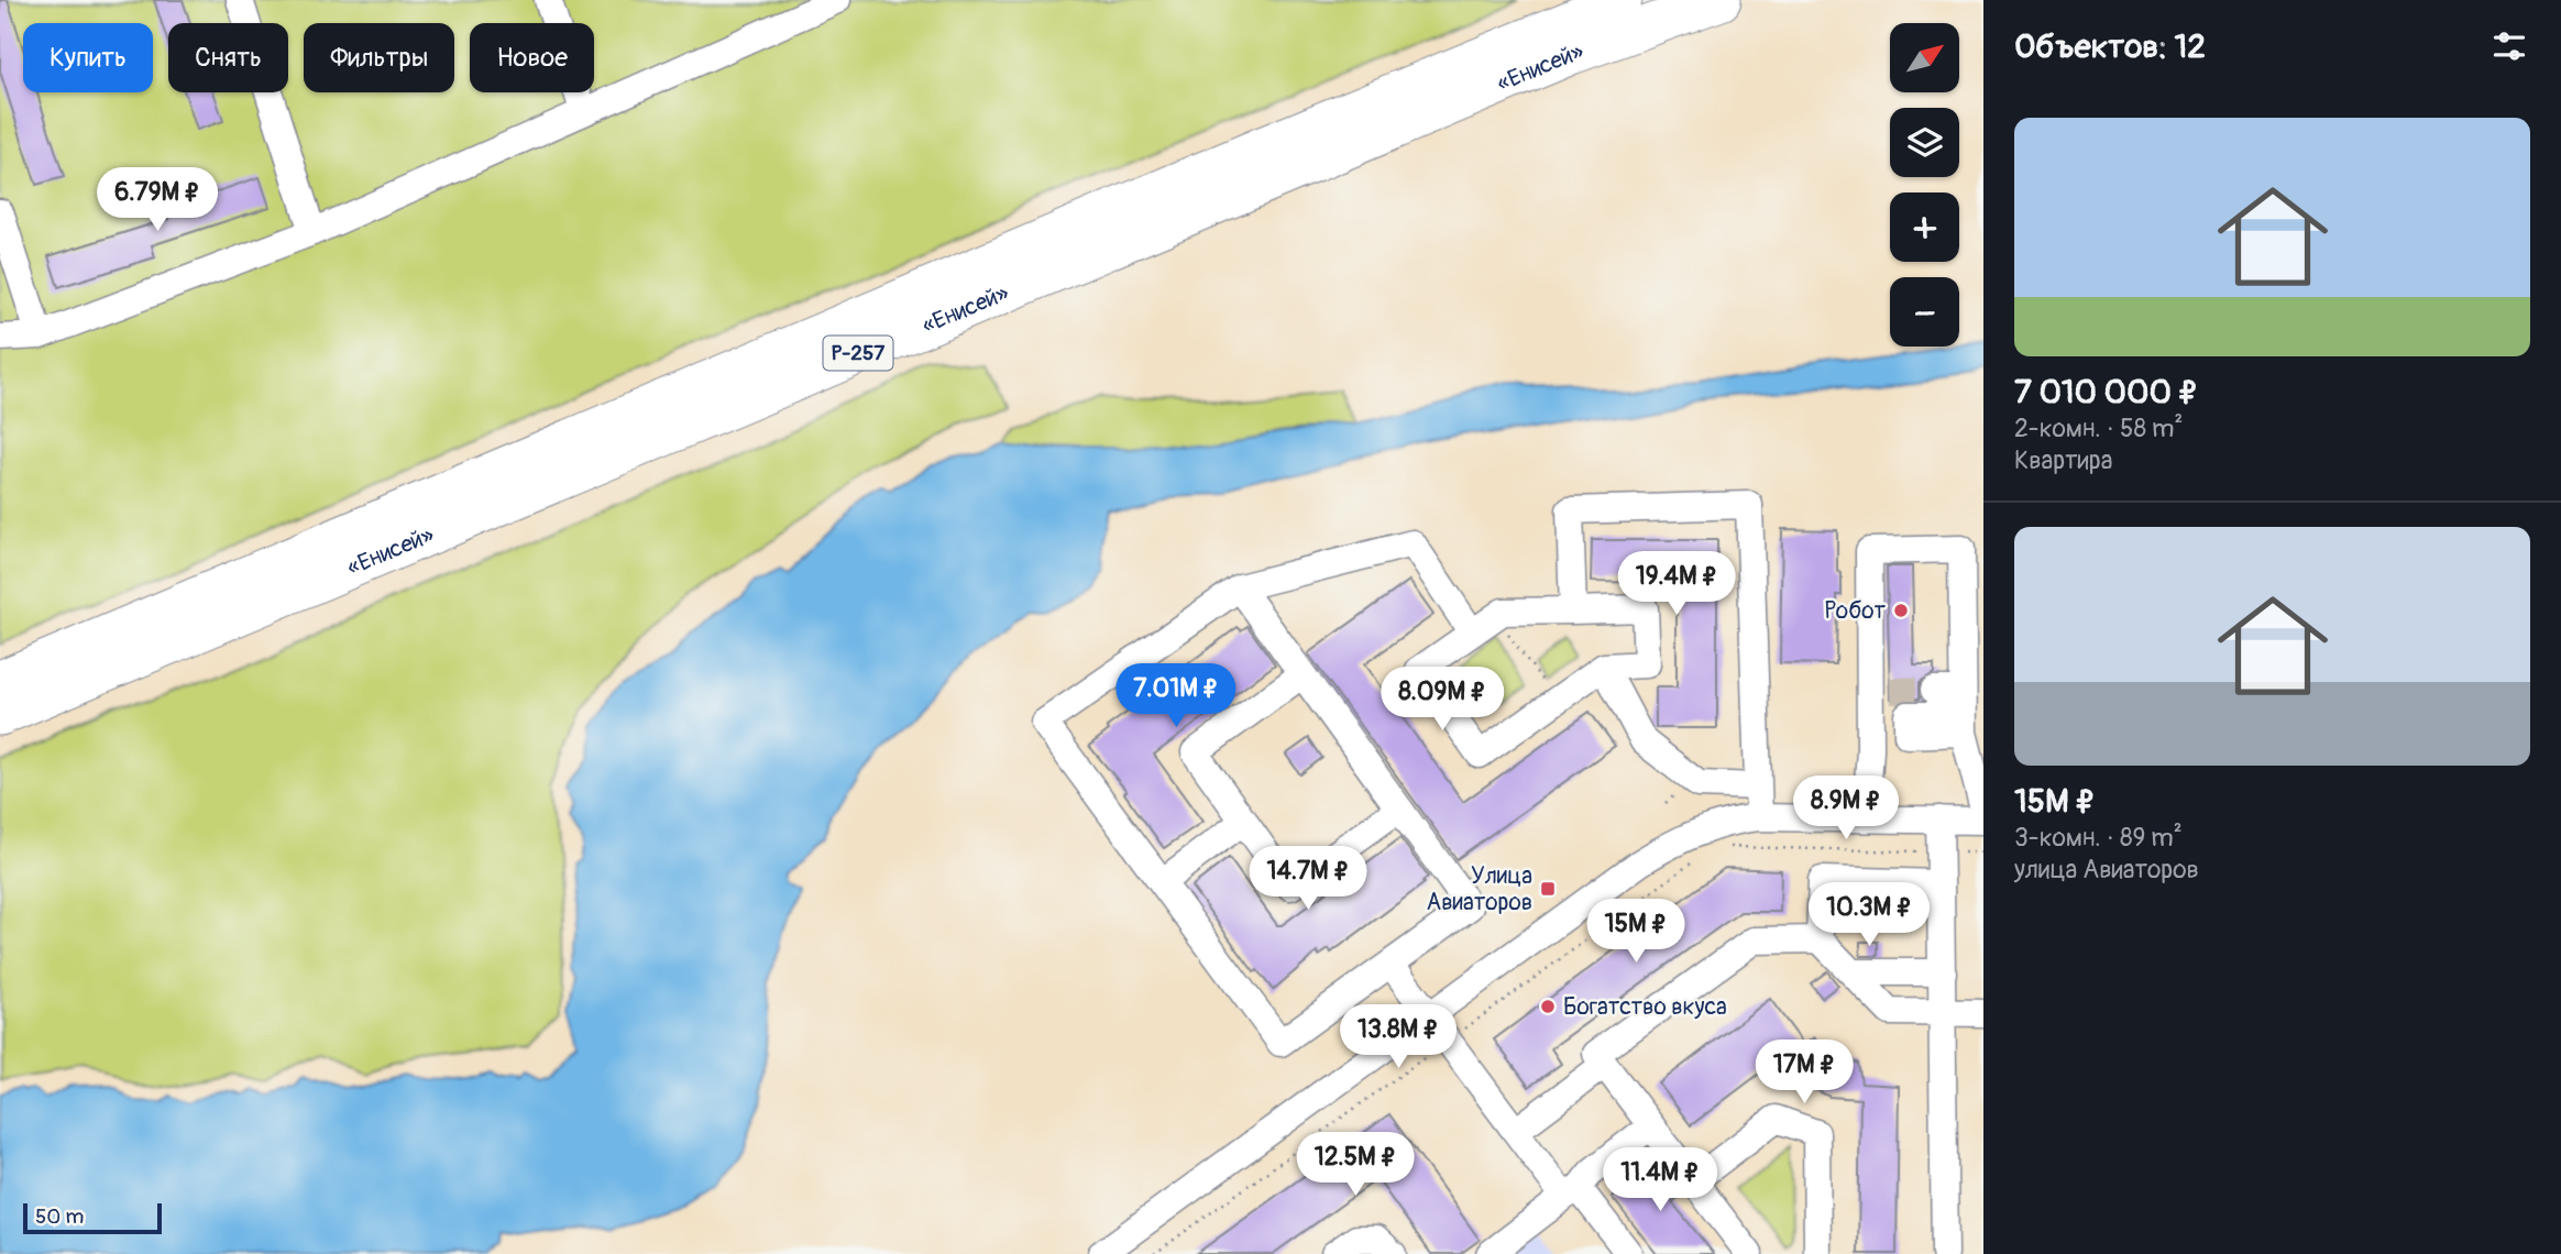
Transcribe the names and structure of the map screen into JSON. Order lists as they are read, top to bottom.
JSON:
{
  "streets": {
    "highway": ["«Енисей»", "Р-257"]
  },
  "places": {
    "other": ["Робот", "Богатство вкуса"],
    "transit": ["Улица Авиаторов"]
  },
  "scale_bar": "50 m",
  "north": "top right",
  "page": {
    "heading": "Объектов: 12",
    "map_buttons": ["+", "−"],
    "chip": [
      "Купить",
      "Снять",
      "Фильтры",
      "Новое"
    ],
    "list": [
      {
        "name": "7 010 000 ₽",
        "note": "2-комн. · 58 m² · Квартира"
      },
      {
        "name": "15M ₽",
        "note": "3-комн. · 89 m² · улица Авиаторов"
      }
    ],
    "price": [
      "6.79M ₽",
      "19.4M ₽",
      "7.01M ₽",
      "8.09M ₽",
      "8.9M ₽",
      "14.7M ₽",
      "10.3M ₽",
      "15M ₽",
      "13.8M ₽",
      "17M ₽",
      "12.5M ₽",
      "11.4M ₽"
    ],
    "scale": "50 m"
  }
}
